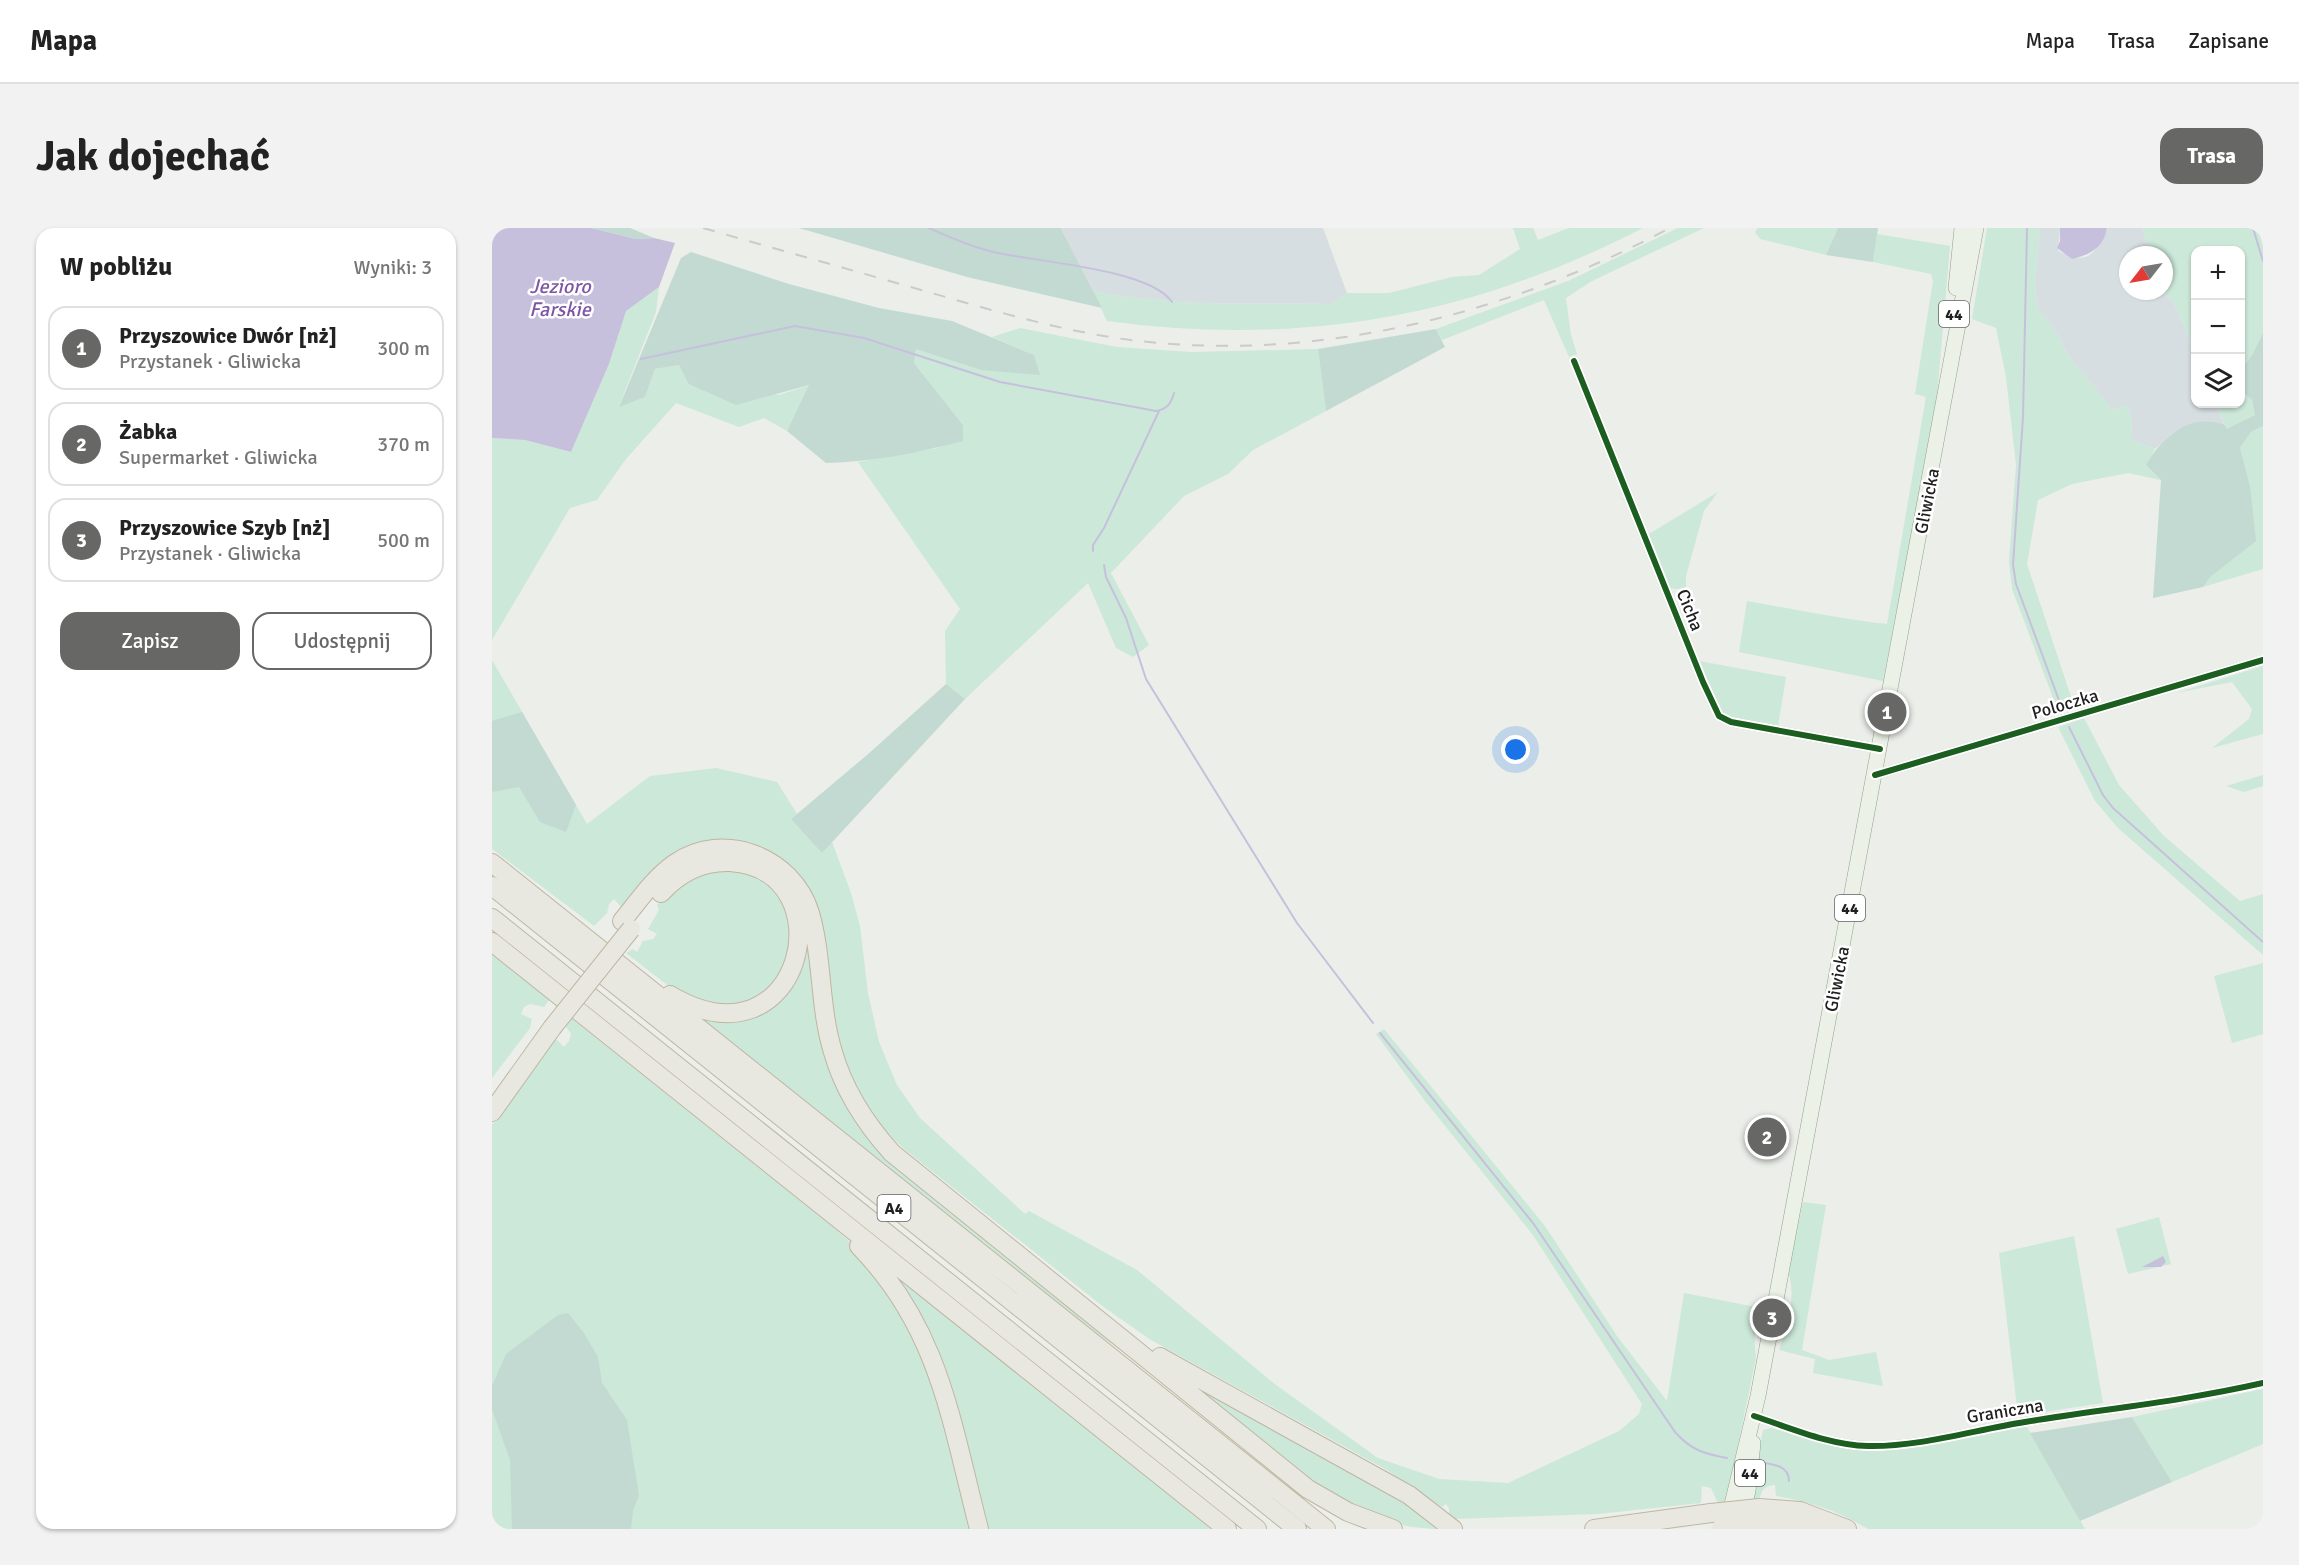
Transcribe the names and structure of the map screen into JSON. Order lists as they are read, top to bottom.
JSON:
{
  "streets": {
    "highway": ["A4"],
    "main road": ["44", "Gliwicka"],
    "street": ["Cicha", "Poloczka", "Graniczna"]
  },
  "crossings": [
    ["44", "Gliwicka"],
    ["44", "Graniczna"],
    ["Gliwicka", "Cicha"],
    ["Gliwicka", "Poloczka"],
    ["Gliwicka", "Graniczna"]
  ],
  "water": ["Jezioro Farskie"],
  "north": "bottom left",
  "page": {
    "header": "Mapa",
    "nav": ["Mapa", "Trasa", "Zapisane"],
    "buttons": [
      "Trasa",
      ["Zapisz", "Udostępnij"]
    ],
    "title": "Jak dojechać",
    "heading": ["W pobliżu", "Wyniki: 3"],
    "map_buttons": ["+", "−"],
    "list": [
      {
        "mark": "1",
        "name": "Przyszowice Dwór [nż]",
        "note": "Przystanek · Gliwicka",
        "value": "300 m"
      },
      {
        "mark": "2",
        "name": "Żabka",
        "note": "Supermarket · Gliwicka",
        "value": "370 m"
      },
      {
        "mark": "3",
        "name": "Przyszowice Szyb [nż]",
        "note": "Przystanek · Gliwicka",
        "value": "500 m"
      }
    ],
    "pins": ["1", "2", "3"]
  }
}
